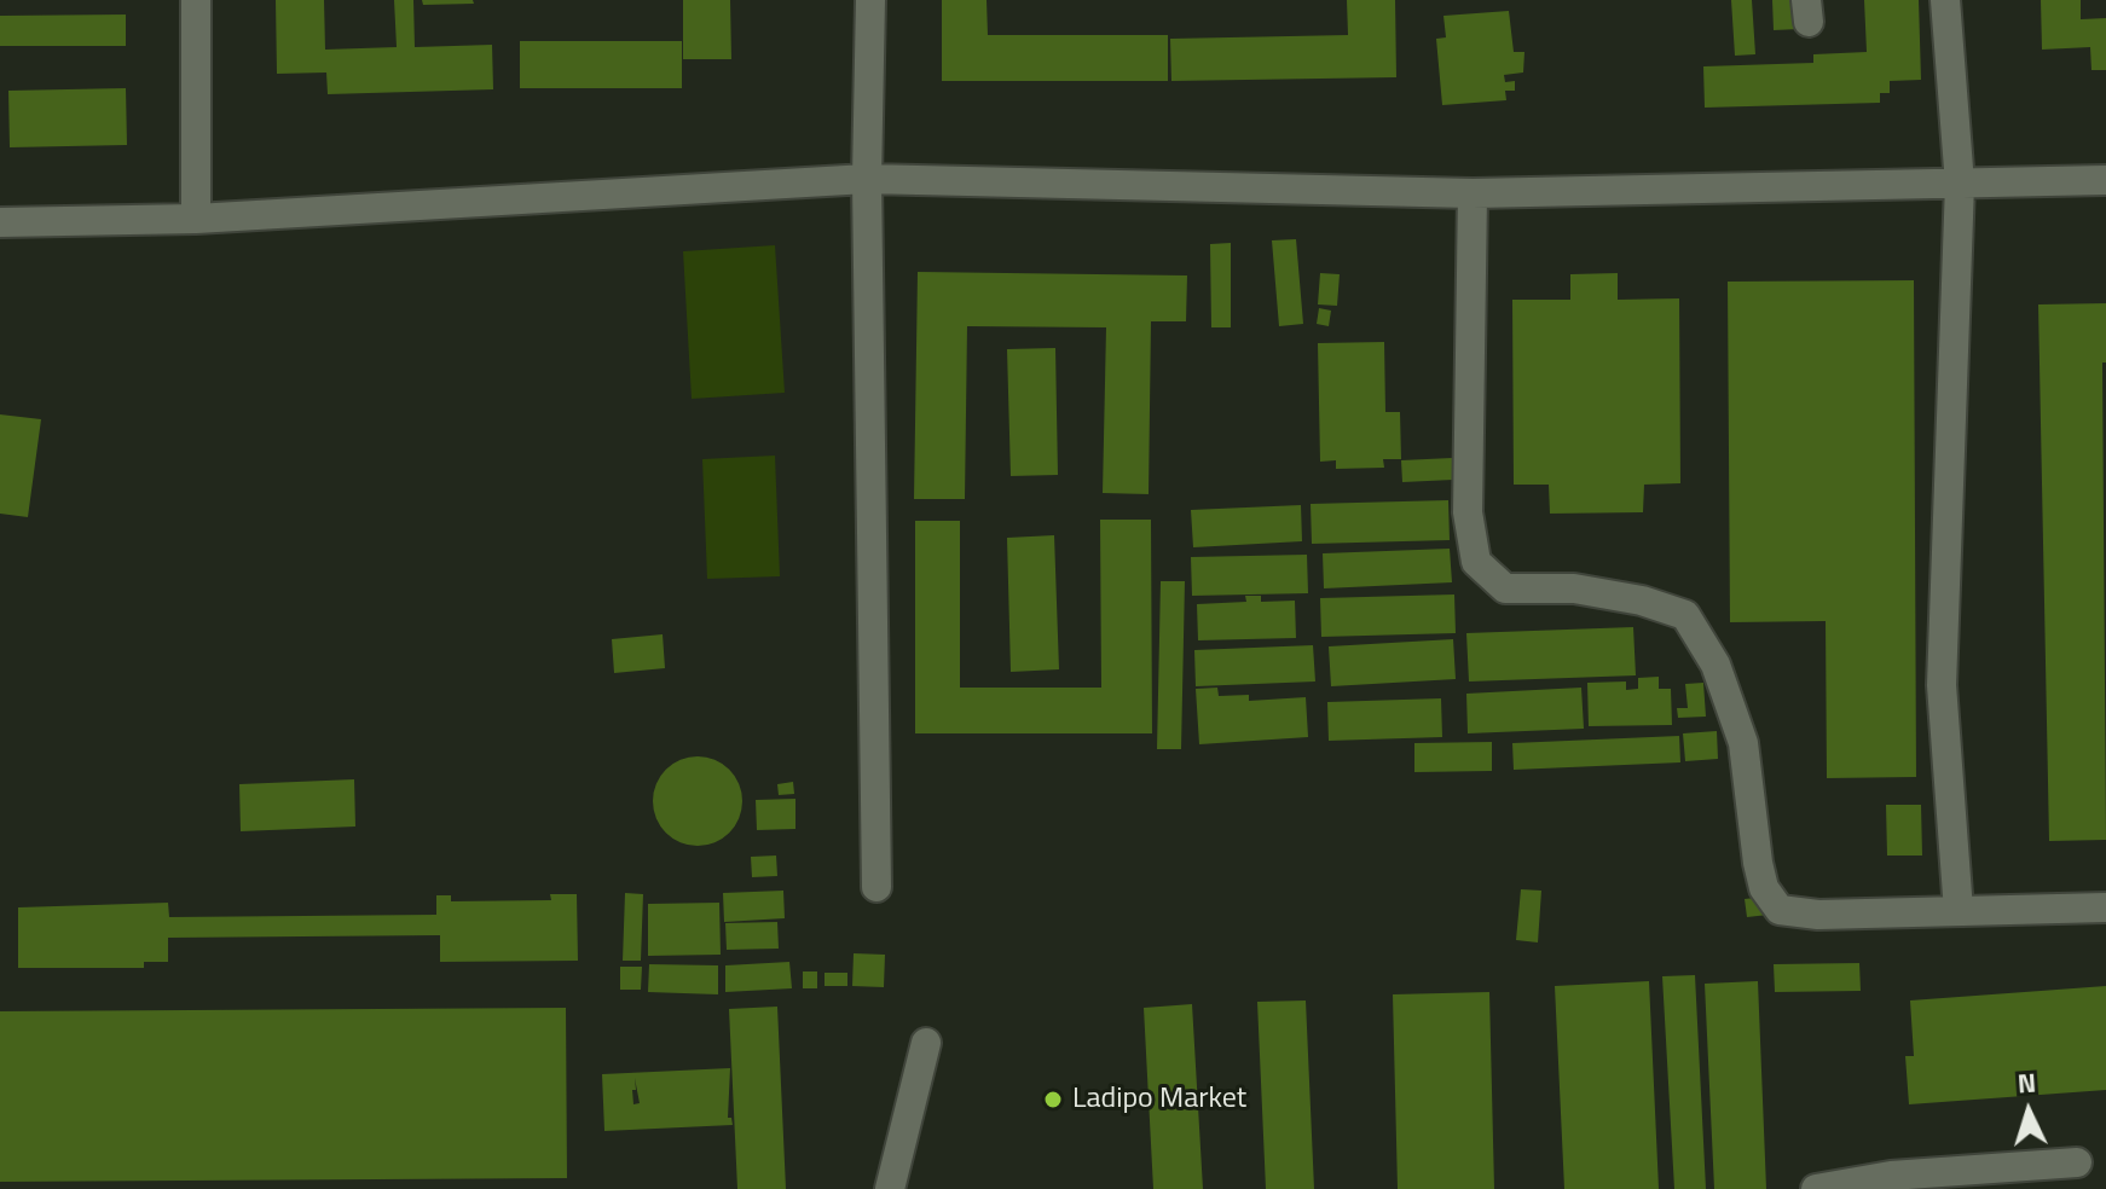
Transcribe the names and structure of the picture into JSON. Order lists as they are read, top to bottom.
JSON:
{
  "places": ["Ladipo Market"],
  "north": "top"
}
